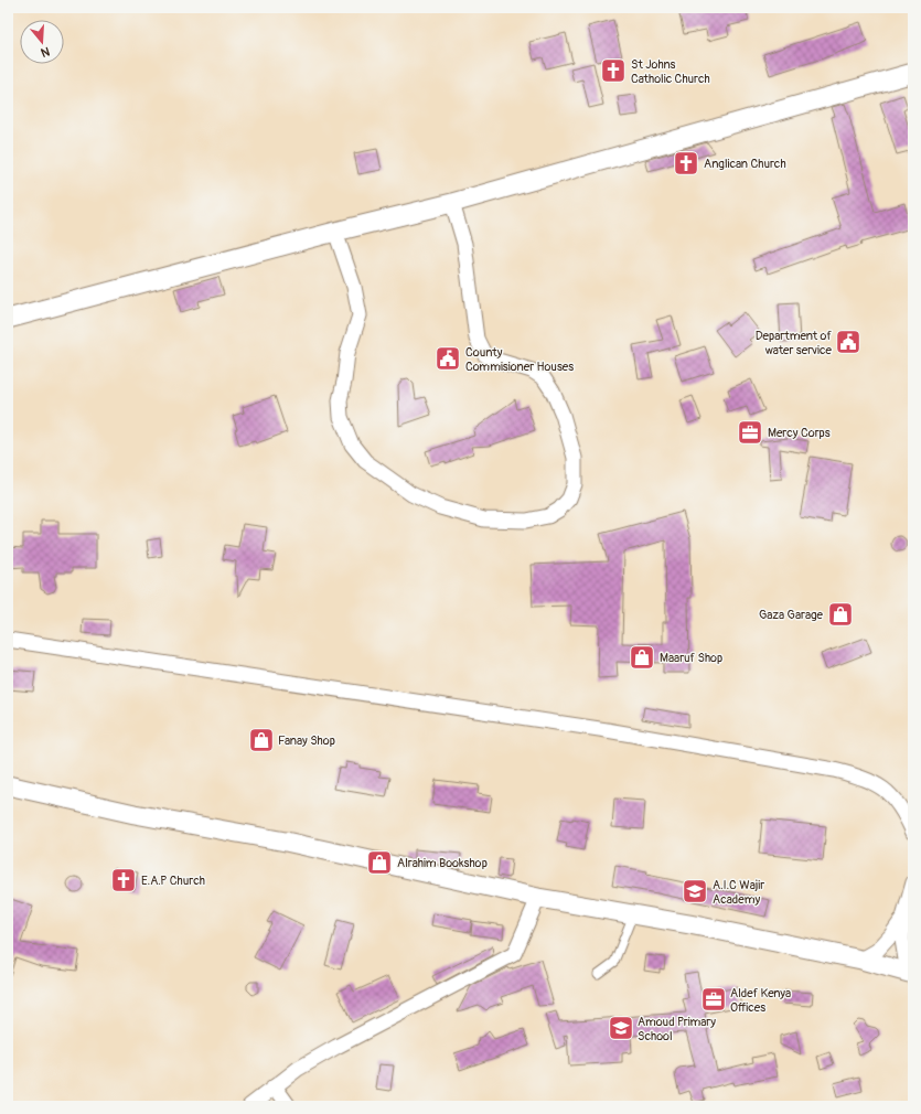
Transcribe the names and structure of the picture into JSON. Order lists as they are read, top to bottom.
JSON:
{
  "places": {
    "church": ["St Johns Catholic Church", "Anglican Church", "E.A.P Church"],
    "public building": ["Department of water service", "County Commisioner Houses"],
    "office": ["Mercy Corps", "Aldef Kenya Offices"],
    "shop": [
      "Gaza Garage",
      "Maaruf Shop",
      "Fanay Shop",
      "Alrahim Bookshop"
    ],
    "school or university": ["A.I.C Wajir Academy", "Amoud Primary School"]
  },
  "north": "bottom"
}
